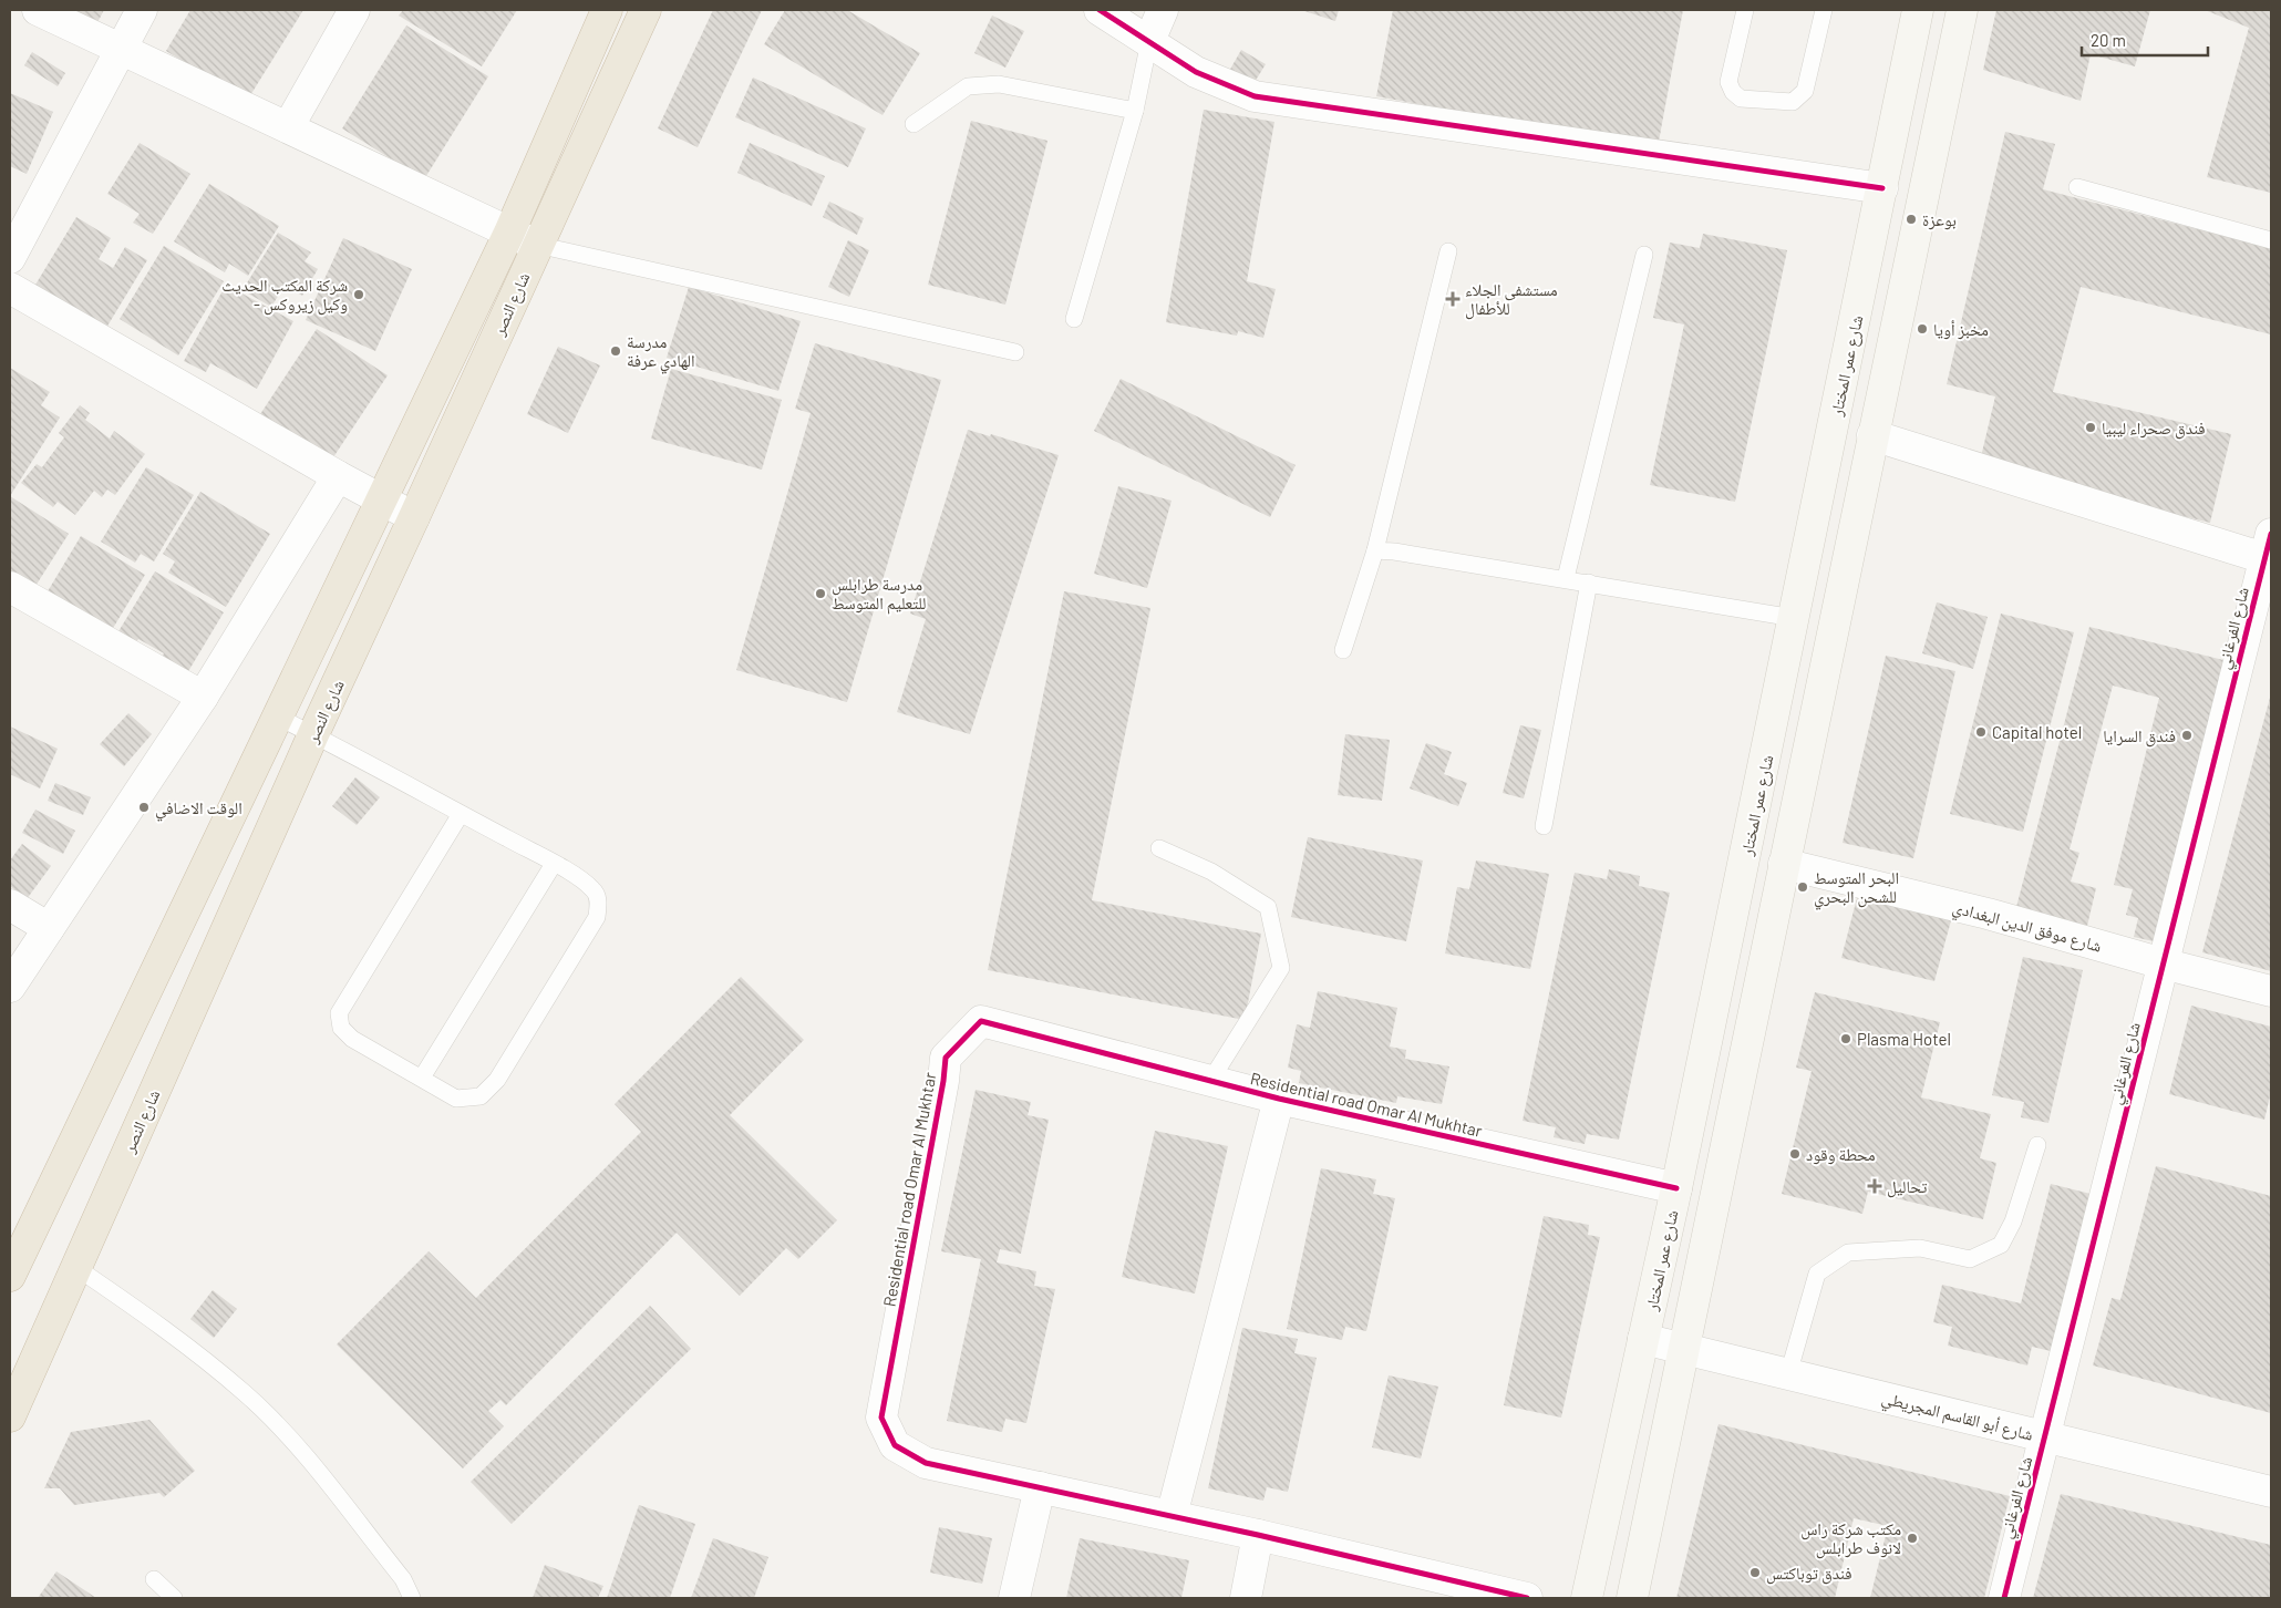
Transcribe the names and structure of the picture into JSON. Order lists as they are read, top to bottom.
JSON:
{
  "streets": {
    "highway": ["شارع النصر"],
    "main road": ["شارع عمر المختار"],
    "street": [
      "شارع الفرغاني",
      "شارع موفق الدين البغدادي",
      "Residential road Omar Al Mukhtar",
      "شارع أبو القاسم المجريطي"
    ]
  },
  "crossings": [
    ["شارع عمر المختار", "Residential road Omar Al Mukhtar"],
    ["شارع عمر المختار", "شارع أبو القاسم المجريطي"],
    ["شارع الفرغاني", "شارع موفق الدين البغدادي"],
    ["شارع الفرغاني", "شارع أبو القاسم المجريطي"]
  ],
  "places": {
    "other": [
      "بوعزة",
      "شركة المكتب الحديث - وكيل زيروكس",
      "مخبز أويا",
      "مدرسة الهادي عرفة",
      "فندق صحراء ليبيا",
      "مدرسة طرابلس للتعليم المتوسط",
      "Capital hotel",
      "فندق السرايا",
      "الوقت الاضافي",
      "البحر المتوسط للشحن البحري",
      "Plasma Hotel",
      "محطة وقود",
      "مكتب شركة راس لانوف طرابلس",
      "فندق توباكتس"
    ],
    "health": ["مستشفى الجلاء للأطفال", "تحاليل"]
  },
  "scale_bar": "20 m"
}
